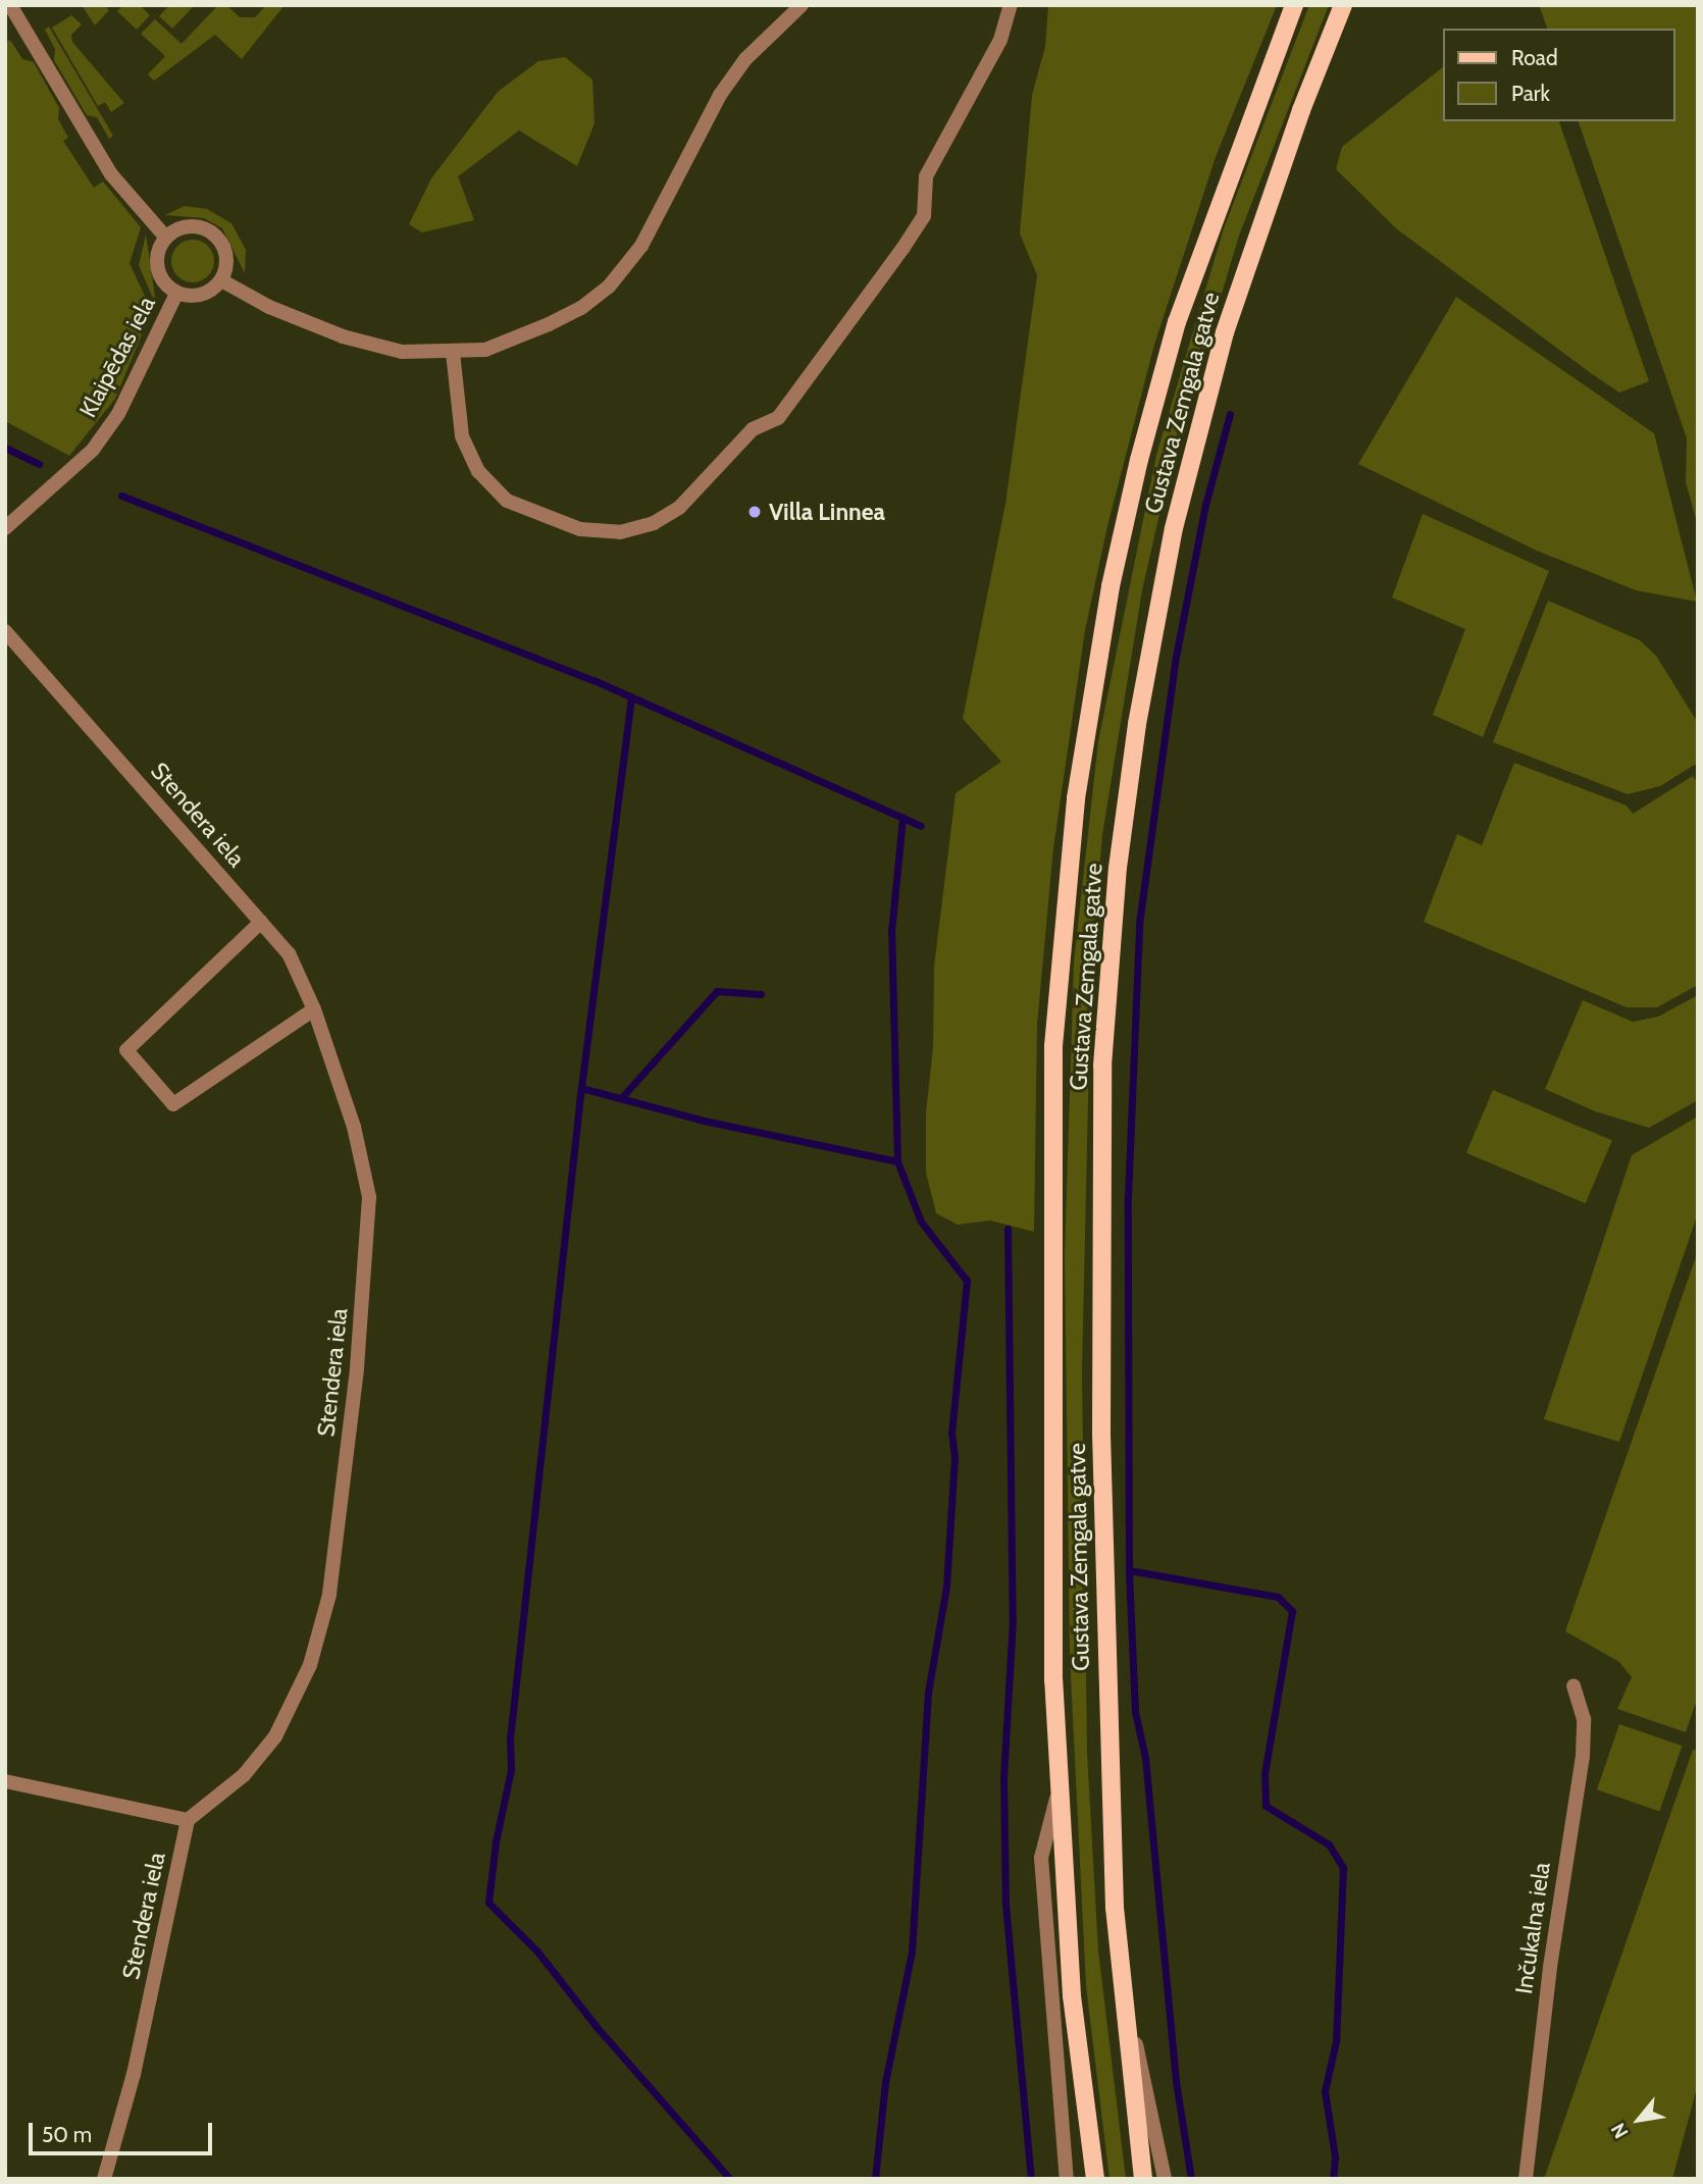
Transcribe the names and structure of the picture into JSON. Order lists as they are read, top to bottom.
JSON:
{
  "streets": {
    "main road": ["Gustava Zemgala gatve"],
    "street": ["Klaipēdas iela", "Stendera iela", "Inčukalna iela"]
  },
  "places": ["Villa Linnea"],
  "legend": ["Road", "Park"],
  "scale_bar": "50 m",
  "north": "bottom left"
}
